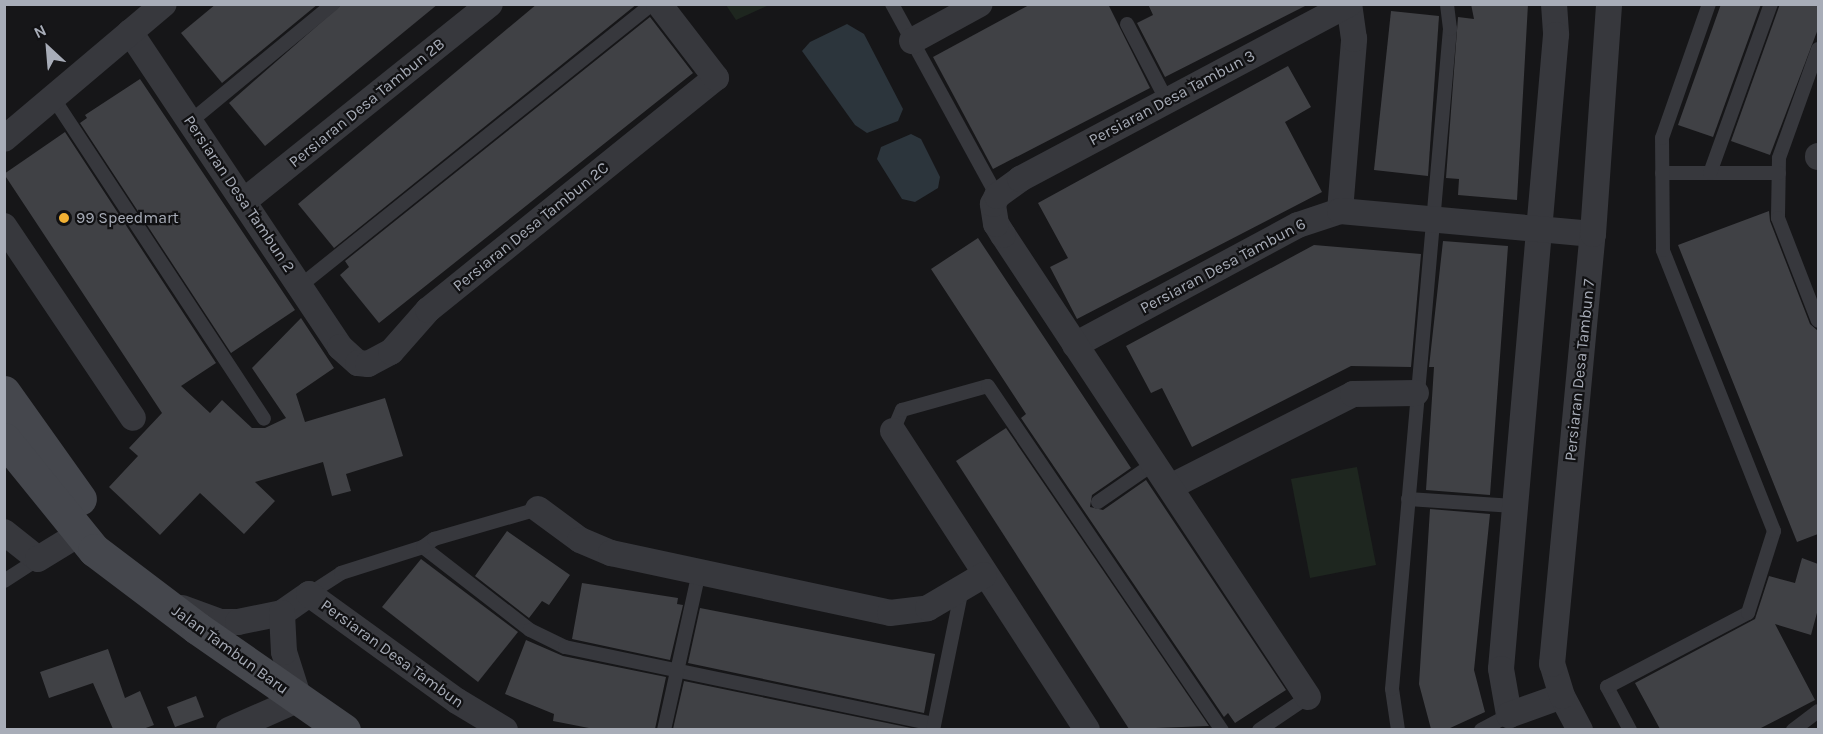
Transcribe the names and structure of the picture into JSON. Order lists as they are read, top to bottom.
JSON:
{
  "streets": {
    "main road": ["Jalan Tambun Baru"],
    "street": [
      "Persiaran Desa Tambun 3",
      "Persiaran Desa Tambun 2B",
      "Persiaran Desa Tambun 2",
      "Persiaran Desa Tambun 2C",
      "Persiaran Desa Tambun 6",
      "Persiaran Desa Tambun 7",
      "Persiaran Desa Tambun"
    ]
  },
  "crossings": [
    ["Persiaran Desa Tambun 2B", "Persiaran Desa Tambun 2"],
    ["Persiaran Desa Tambun 2", "Persiaran Desa Tambun 2C"],
    ["Persiaran Desa Tambun 6", "Persiaran Desa Tambun 7"],
    ["Jalan Tambun Baru", "Persiaran Desa Tambun"]
  ],
  "places": ["99 Speedmart"],
  "north": "top left"
}
